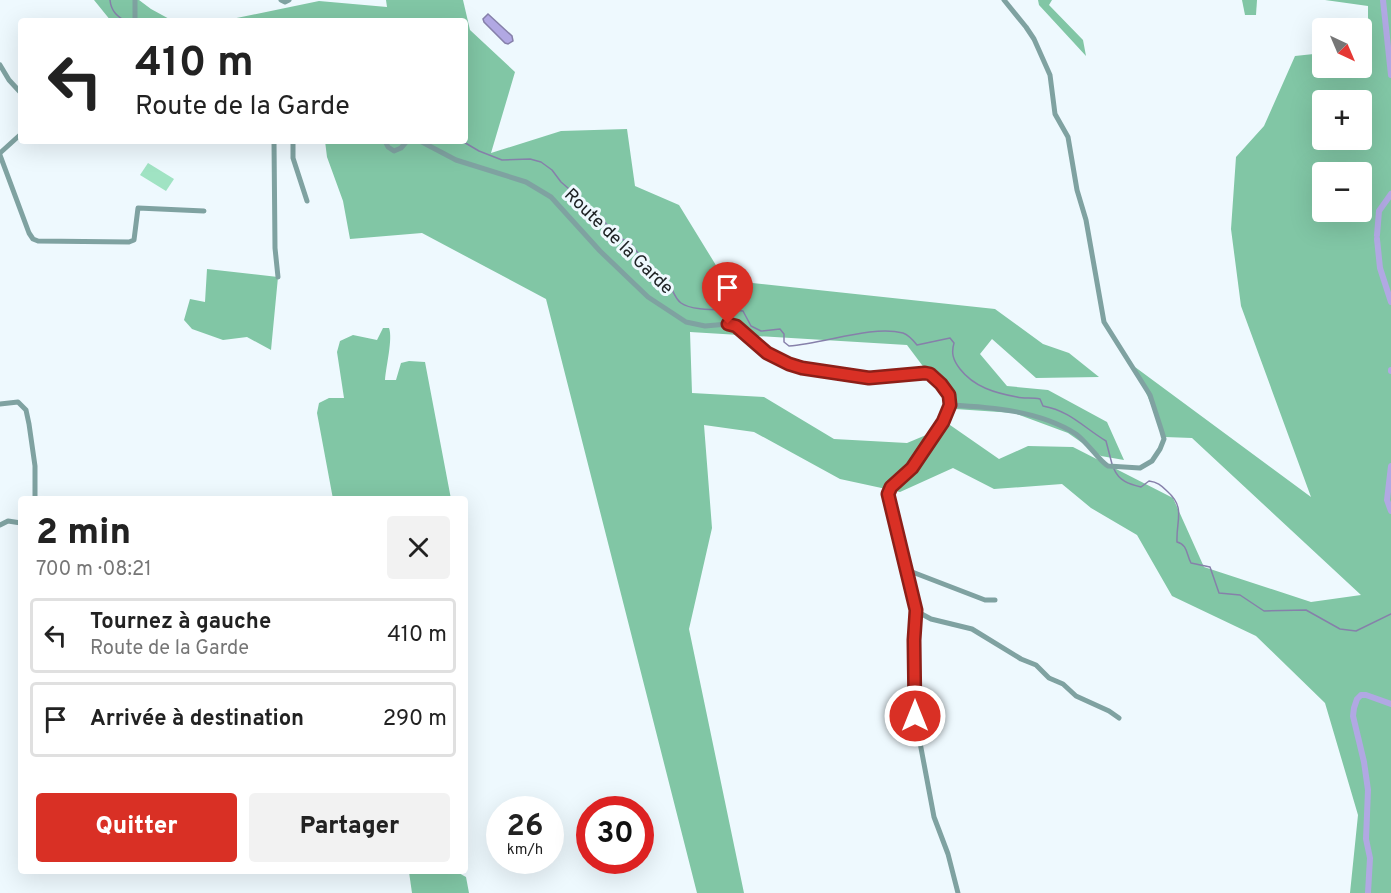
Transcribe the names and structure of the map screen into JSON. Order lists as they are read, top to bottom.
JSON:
{
  "streets": {
    "street": ["Route de la Garde"]
  },
  "north": "bottom right",
  "page": {
    "map_buttons": ["+", "−"],
    "turn": ["410 m", "Route de la Garde"],
    "heading": ["2 min", "700 m · 08:21"],
    "list": [
      {
        "name": "Tournez à gauche",
        "note": "Route de la Garde",
        "value": "410 m"
      },
      {
        "name": "Arrivée à destination",
        "value": "290 m"
      }
    ],
    "buttons": ["Quitter", "Partager"],
    "speed": "26 km/h",
    "limit": "30"
  }
}
